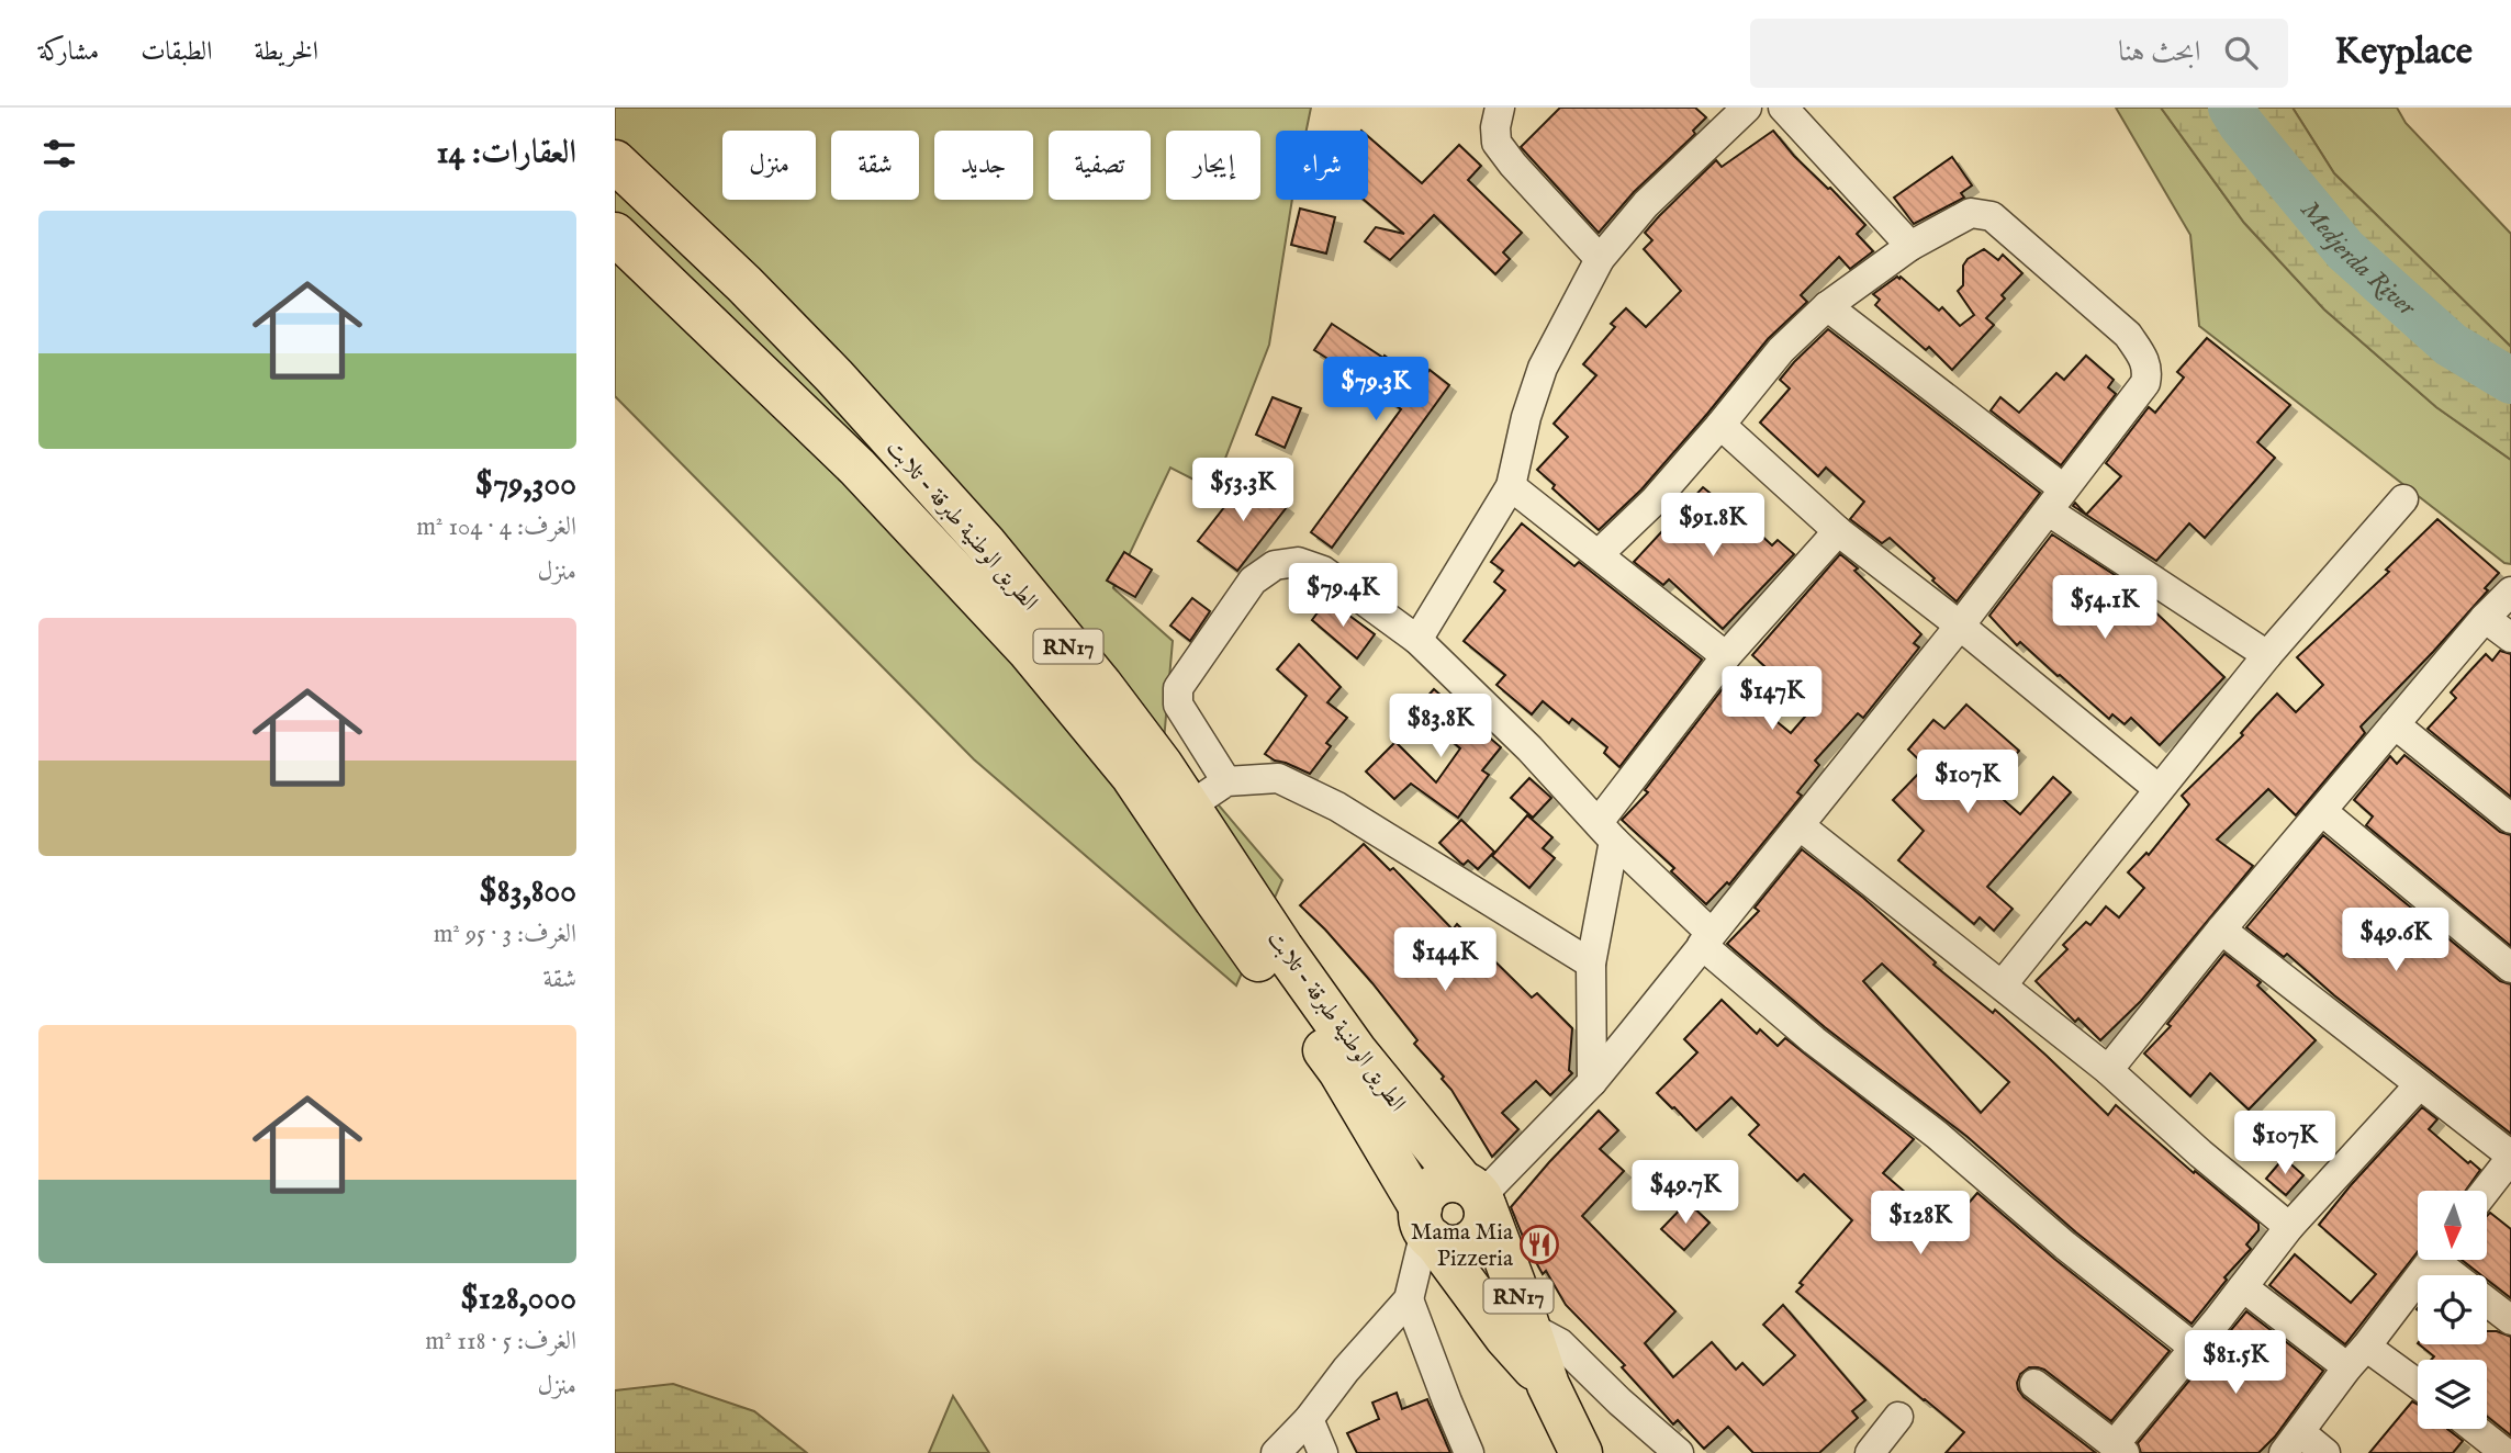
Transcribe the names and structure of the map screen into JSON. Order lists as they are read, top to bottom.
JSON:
{
  "streets": {
    "main road": ["الطريق الوطنية طبرقة - تلابت", "RN17"]
  },
  "water": ["Medjerda River"],
  "places": {
    "restaurant": ["Mama Mia Pizzeria"]
  },
  "north": "bottom",
  "page": {
    "header": "Keyplace",
    "search": "ابحث هنا",
    "nav": ["الخريطة", "الطبقات", "مشاركة"],
    "heading": "العقارات: 14",
    "chip": [
      "شراء",
      "إيجار",
      "تصفية",
      "جديد",
      "شقة",
      "منزل"
    ],
    "list": [
      {
        "name": "$79,300",
        "note": "الغرف: 4 · 104 m² · منزل"
      },
      {
        "name": "$83,800",
        "note": "الغرف: 3 · 95 m² · شقة"
      },
      {
        "name": "$128,000",
        "note": "الغرف: 5 · 118 m² · منزل"
      }
    ],
    "price": [
      "$79.3K",
      "$53.3K",
      "$91.8K",
      "$79.4K",
      "$54.1K",
      "$147K",
      "$83.8K",
      "$107K",
      "$49.6K",
      "$144K",
      "$107K",
      "$49.7K",
      "$128K",
      "$81.5K"
    ]
  }
}
